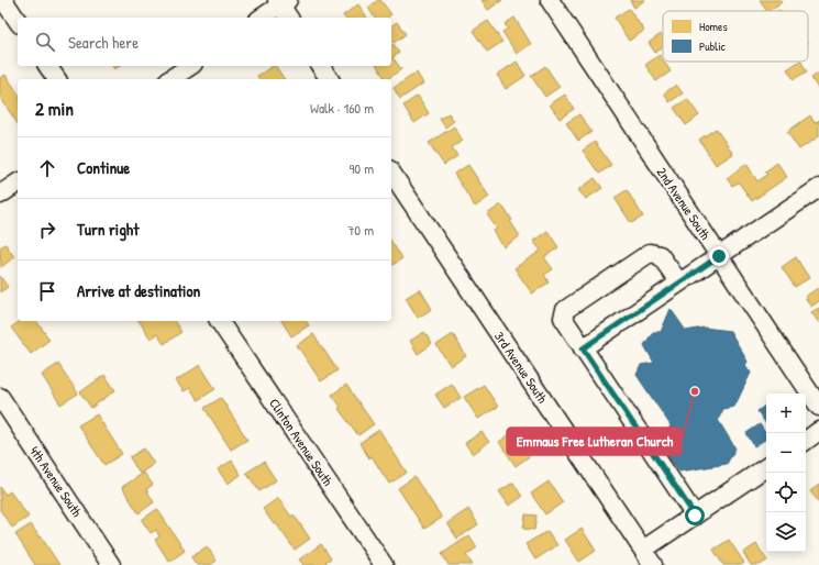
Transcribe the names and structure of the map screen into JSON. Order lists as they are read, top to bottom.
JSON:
{
  "streets": {
    "street": [
      "2nd Avenue South",
      "3rd Avenue South",
      "Clinton Avenue South",
      "4th Avenue South"
    ]
  },
  "places": ["Emmaus Free Lutheran Church"],
  "legend": ["Homes", "Public"],
  "page": {
    "search": "Search here",
    "heading": ["2 min", "Walk · 160 m"],
    "list": [
      ["Continue", "90 m"],
      ["Turn right", "70 m"],
      "Arrive at destination"
    ],
    "map_buttons": ["+", "−"]
  }
}
